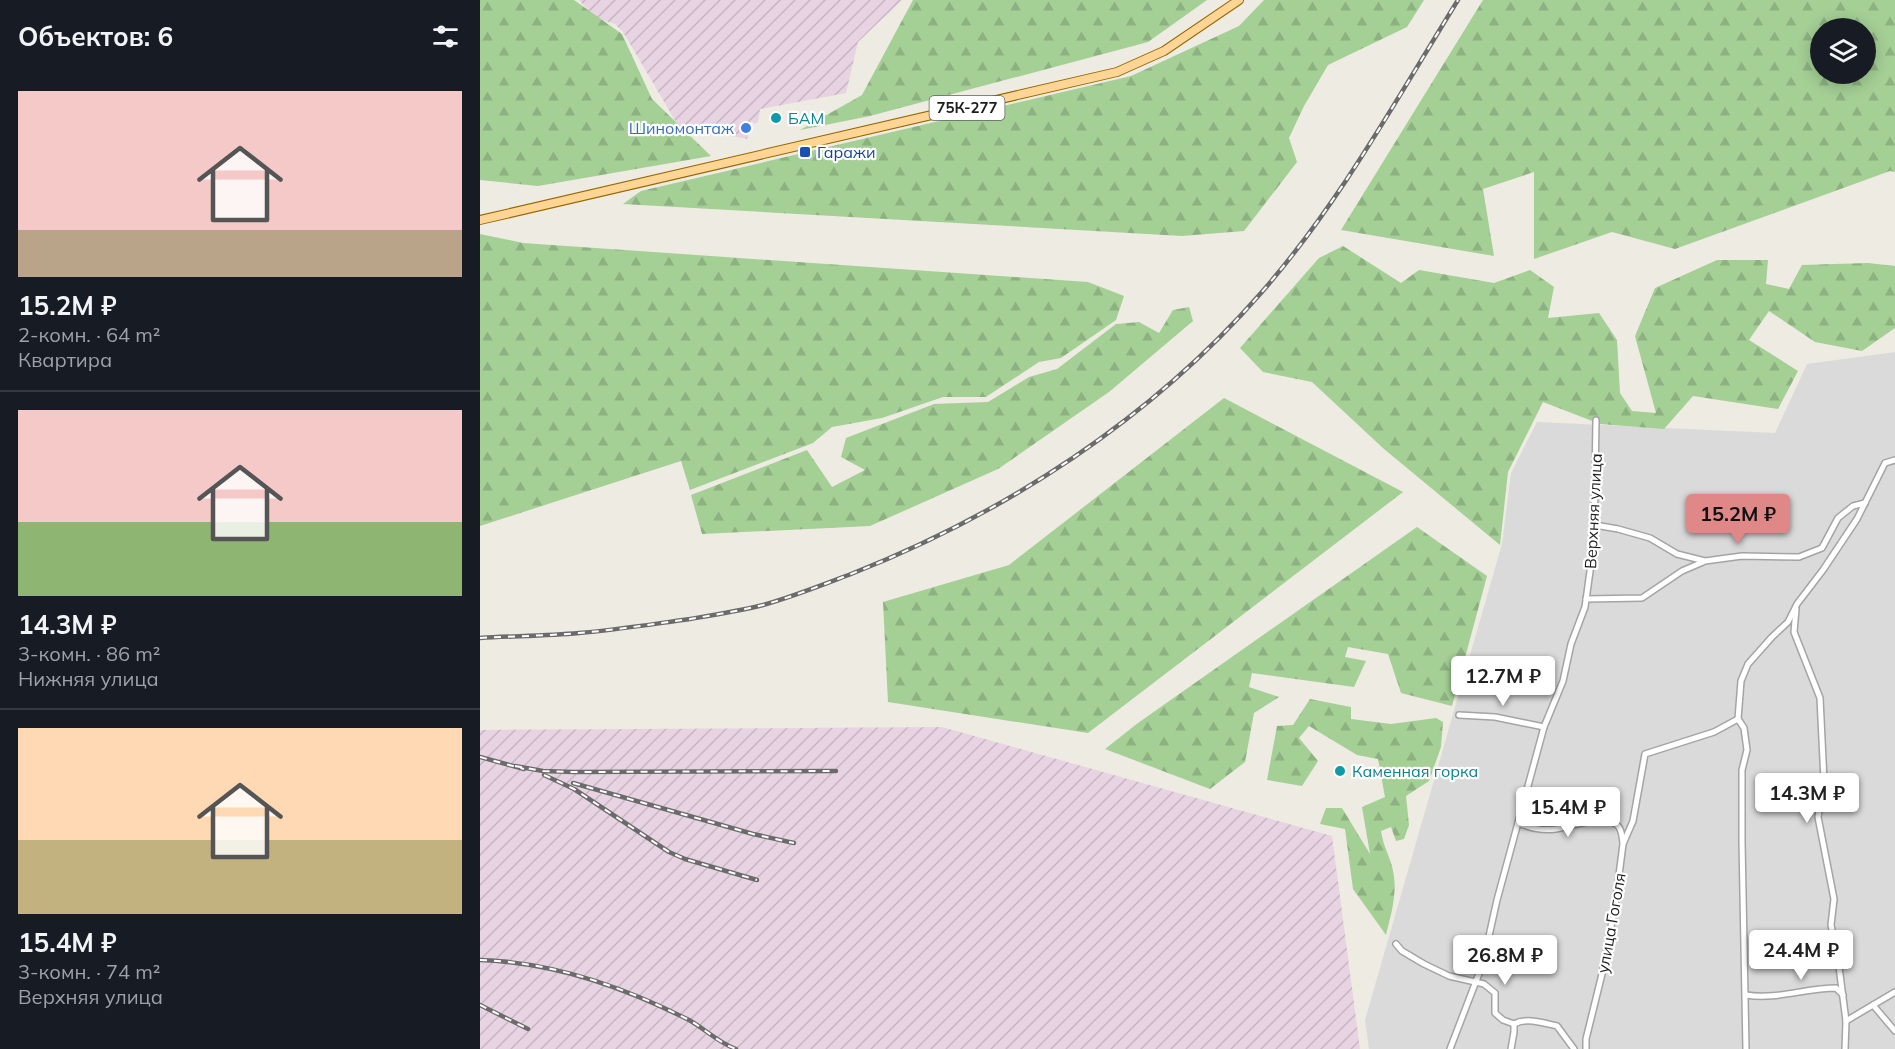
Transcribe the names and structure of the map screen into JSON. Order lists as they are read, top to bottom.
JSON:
{
  "streets": {
    "main road": ["75К-277"],
    "street": ["Верхняя улица", "улица Гоголя"]
  },
  "places": {
    "other": ["БАМ", "Шиномонтаж", "Каменная горка"],
    "transit": ["Гаражи"]
  },
  "page": {
    "heading": "Объектов: 6",
    "list": [
      {
        "name": "15.2M ₽",
        "note": "2-комн. · 64 m² · Квартира"
      },
      {
        "name": "14.3M ₽",
        "note": "3-комн. · 86 m² · Нижняя улица"
      },
      {
        "name": "15.4M ₽",
        "note": "3-комн. · 74 m² · Верхняя улица"
      }
    ],
    "price": [
      "15.2M ₽",
      "12.7M ₽",
      "14.3M ₽",
      "15.4M ₽",
      "24.4M ₽",
      "26.8M ₽"
    ]
  }
}
